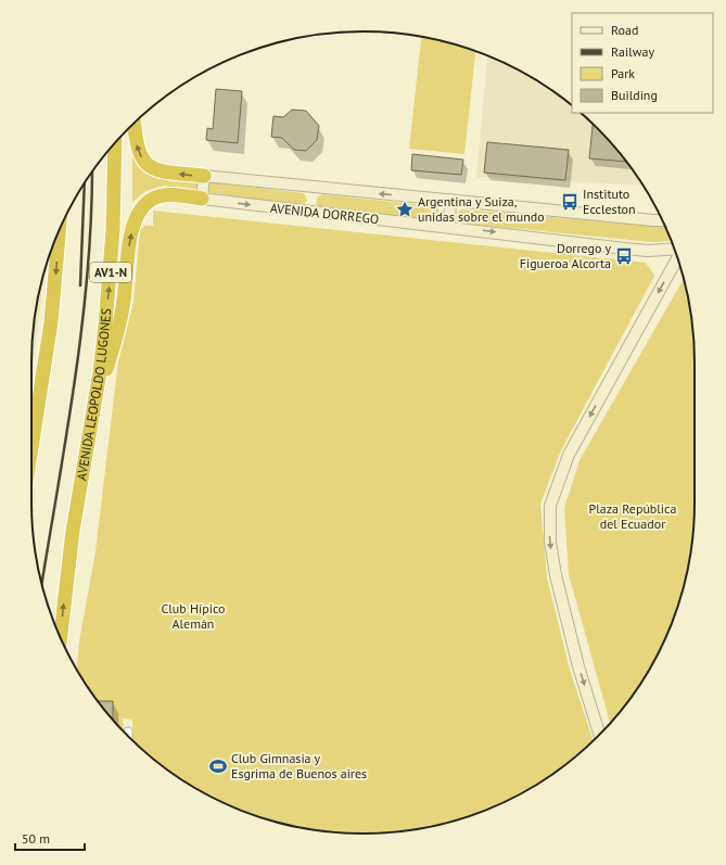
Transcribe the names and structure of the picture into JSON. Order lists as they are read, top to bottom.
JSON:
{
  "streets": {
    "highway": ["AV1-N", "AVENIDA LEOPOLDO LUGONES"],
    "main road": ["AVENIDA DORREGO"]
  },
  "parks": ["Plaza República del Ecuador", "Club Hípico Alemán"],
  "places": {
    "bus stop": ["Instituto Eccleston", "Dorrego y Figueroa Alcorta"],
    "place": ["Argentina y Suiza, unidas sobre el mundo"],
    "sports": ["Club Gimnasia y Esgrima de Buenos aires"]
  },
  "legend": [
    "Road",
    "Railway",
    "Park",
    "Building"
  ],
  "scale_bar": "50 m"
}
